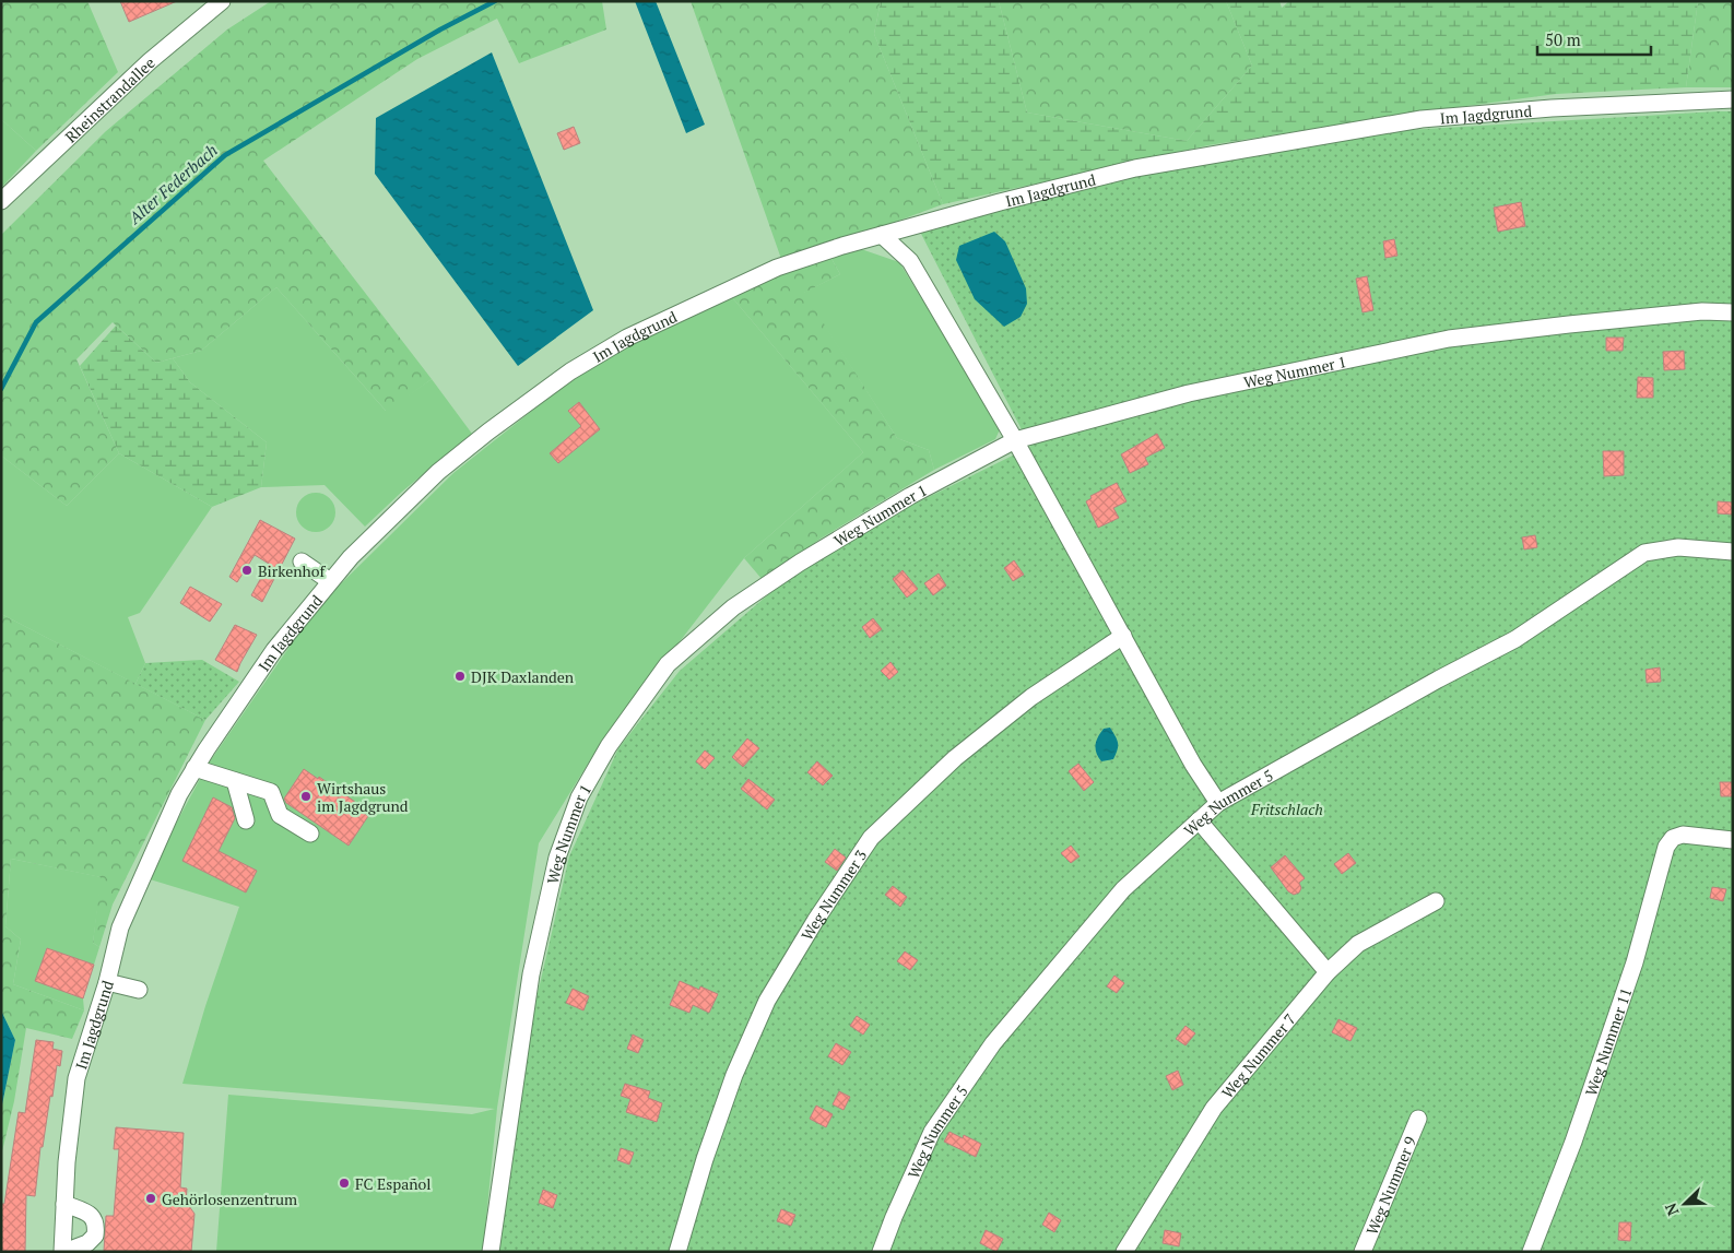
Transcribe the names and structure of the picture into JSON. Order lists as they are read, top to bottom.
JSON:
{
  "streets": {
    "street": [
      "Rheinstrandallee",
      "Im Jagdgrund",
      "Weg Nummer 1",
      "Weg Nummer 5",
      "Weg Nummer 3",
      "Weg Nummer 11",
      "Weg Nummer 7",
      "Weg Nummer 9"
    ]
  },
  "water": ["Alter Federbach"],
  "parks": ["Fritschlach"],
  "places": [
    "Birkenhof",
    "DJK Daxlanden",
    "Wirtshaus im Jagdgrund",
    "FC Español",
    "Gehörlosenzentrum"
  ],
  "scale_bar": "50 m",
  "north": "bottom left"
}
